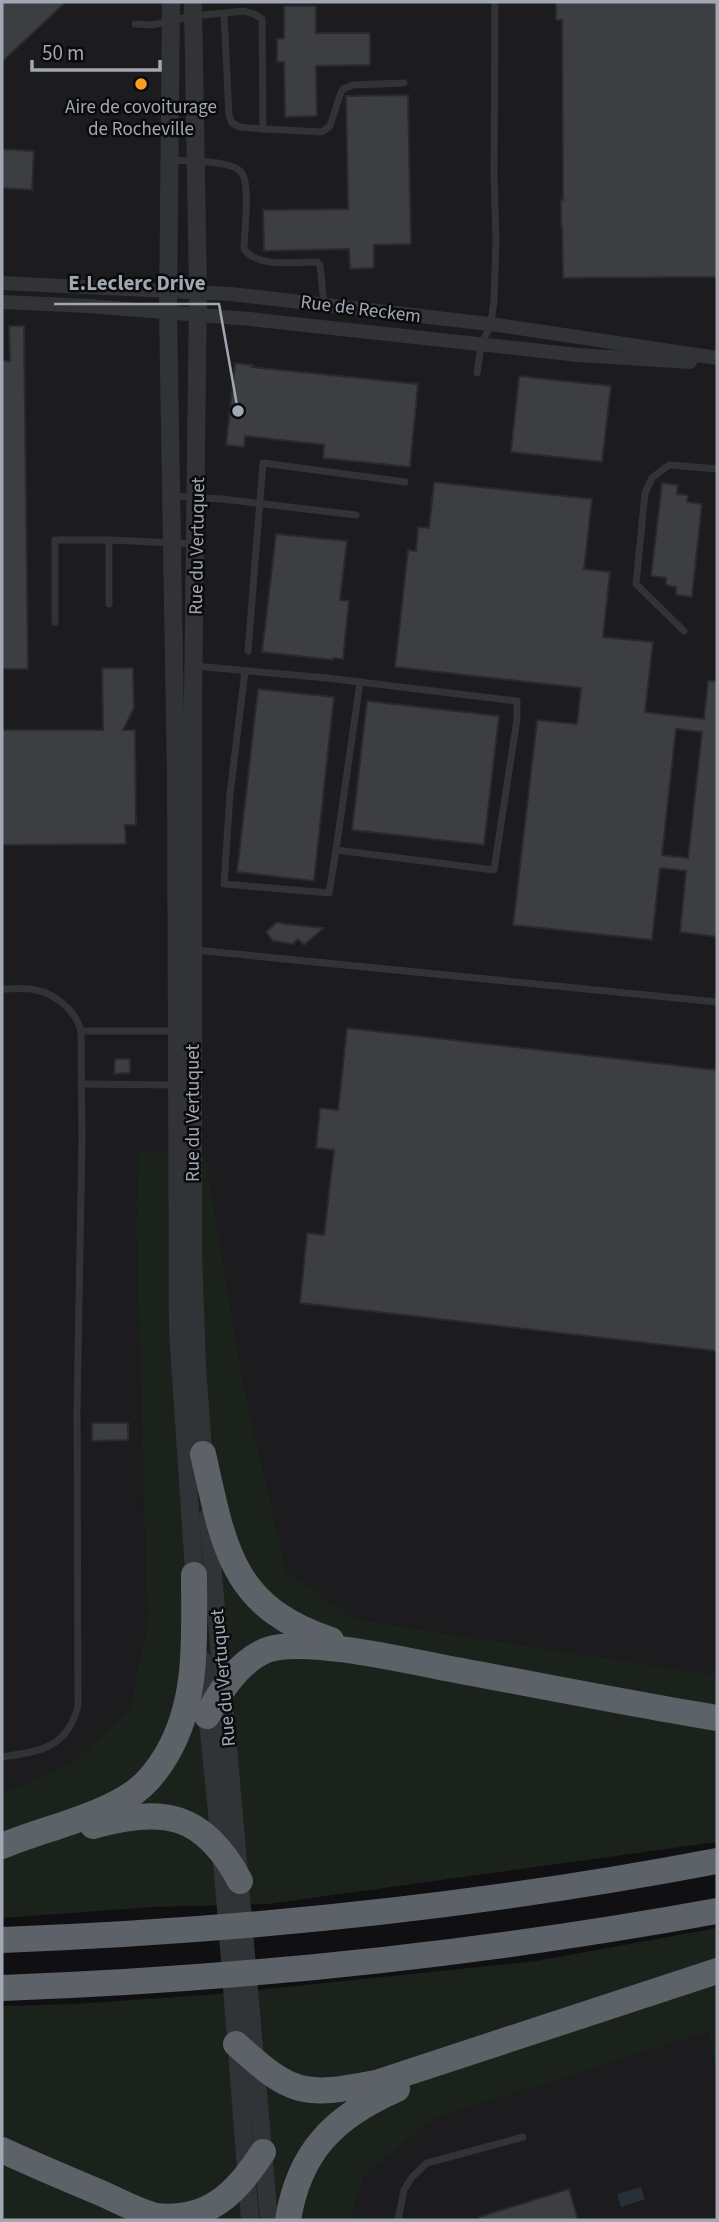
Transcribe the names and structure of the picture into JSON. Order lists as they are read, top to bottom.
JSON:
{
  "streets": {
    "street": ["Rue de Reckem", "Rue du Vertuquet"]
  },
  "crossings": [
    ["Rue de Reckem", "Rue du Vertuquet"]
  ],
  "places": ["Aire de covoiturage de Rocheville", "E.Leclerc Drive"],
  "scale_bar": "50 m"
}
